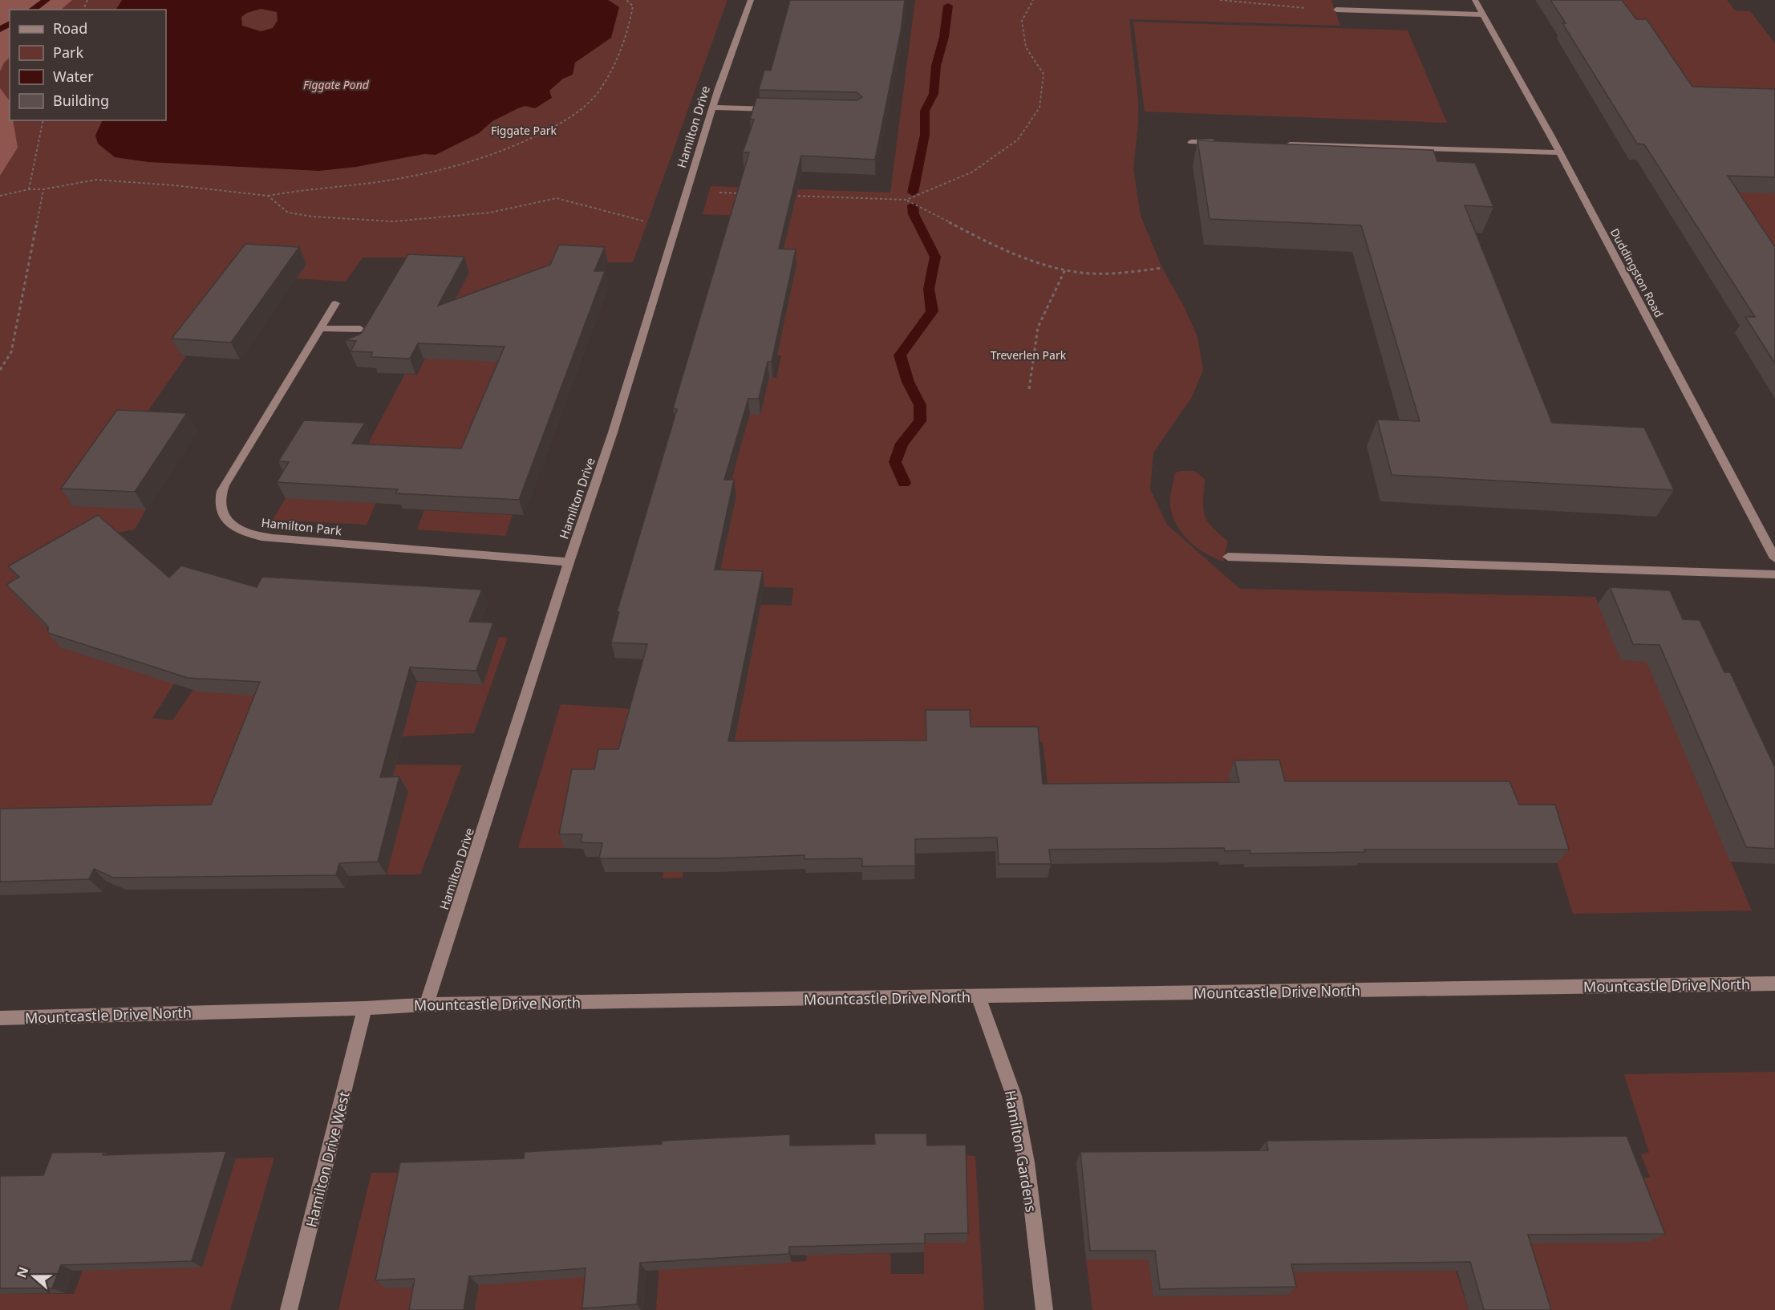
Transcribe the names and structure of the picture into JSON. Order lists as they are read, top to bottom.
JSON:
{
  "streets": {
    "street": [
      "Hamilton Drive",
      "Duddingston Road",
      "Hamilton Park",
      "Mountcastle Drive North",
      "Hamilton Gardens",
      "Hamilton Drive West"
    ]
  },
  "crossings": [
    ["Hamilton Drive", "Hamilton Park"],
    ["Hamilton Drive", "Mountcastle Drive North"],
    ["Mountcastle Drive North", "Hamilton Gardens"],
    ["Mountcastle Drive North", "Hamilton Drive West"]
  ],
  "water": ["Figgate Pond"],
  "parks": ["Figgate Park", "Treverlen Park"],
  "legend": [
    "Road",
    "Park",
    "Water",
    "Building"
  ],
  "north": "left"
}
